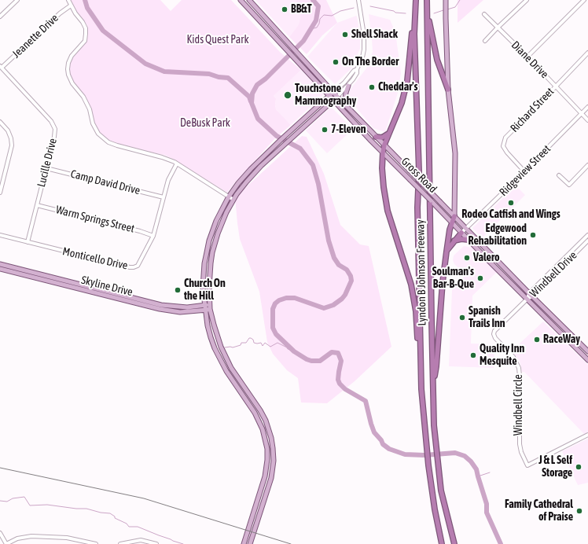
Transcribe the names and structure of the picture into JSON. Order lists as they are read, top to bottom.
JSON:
{
  "streets": {
    "highway": ["Lyndon B Johnson Freeway"],
    "main road": ["Gross Road", "Skyline Drive"],
    "street": [
      "Jeanette Drive",
      "Diane Drive",
      "Richard Street",
      "Lucille Drive",
      "Ridgeview Street",
      "Camp David Drive",
      "Warm Springs Street",
      "Monticello Drive",
      "Windbell Drive",
      "Windbell Circle"
    ]
  },
  "crossings": [
    ["Jeanette Drive", "Lucille Drive"],
    ["Diane Drive", "Richard Street"],
    ["Diane Drive", "Ridgeview Street"],
    ["Richard Street", "Ridgeview Street"],
    ["Lucille Drive", "Camp David Drive"],
    ["Lucille Drive", "Warm Springs Street"],
    ["Lucille Drive", "Monticello Drive"],
    ["Ridgeview Street", "Gross Road"],
    ["Gross Road", "Windbell Drive"],
    ["Gross Road", "Windbell Circle"],
    ["Camp David Drive", "Monticello Drive"],
    ["Warm Springs Street", "Monticello Drive"],
    ["Windbell Drive", "Windbell Circle"]
  ],
  "parks": ["Kids Quest Park", "DeBusk Park"],
  "places": [
    "BB&T",
    "Shell Shack",
    "On The Border",
    "Cheddar's",
    "Touchstone Mammography",
    "7-Eleven",
    "Rodeo Catfish and Wings",
    "Edgewood Rehabilitation",
    "Valero",
    "Soulman's Bar-B-Que",
    "Church On the Hill",
    "Spanish Trails Inn",
    "RaceWay",
    "Quality Inn Mesquite",
    "J & L Self Storage",
    "Family Cathedral of Praise"
  ]
}
